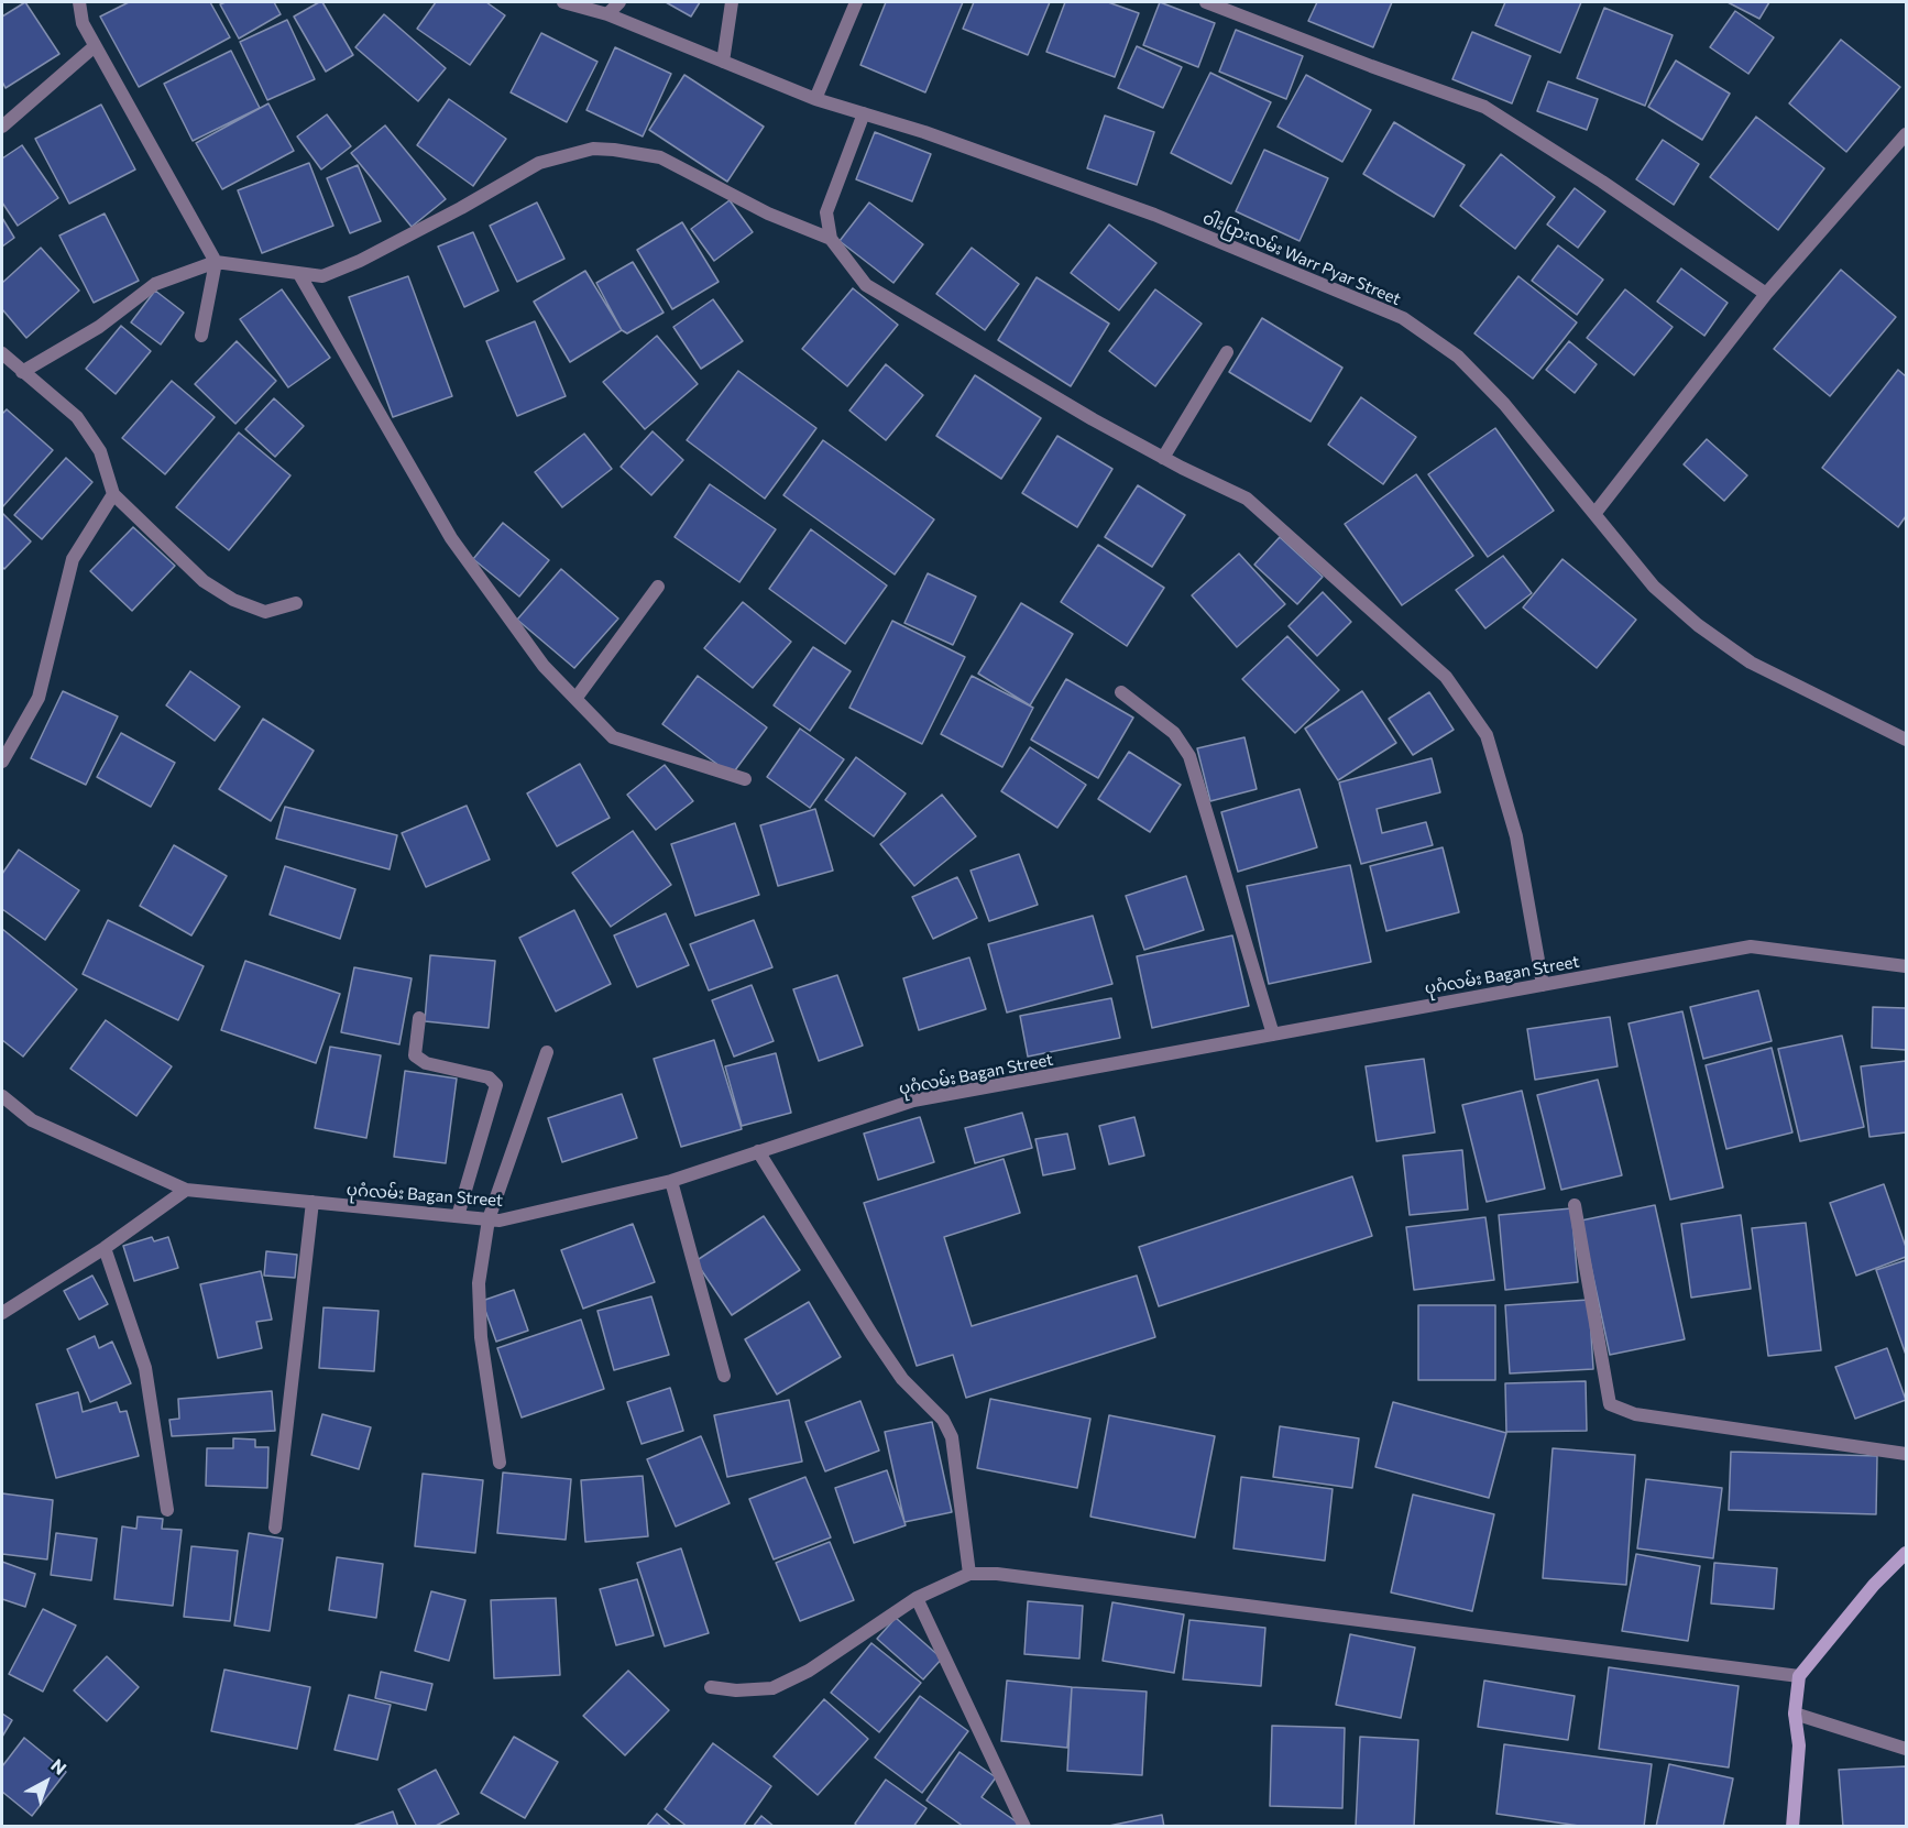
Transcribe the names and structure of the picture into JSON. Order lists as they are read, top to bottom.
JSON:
{
  "streets": {
    "street": ["ဝါးပြားလမ်း Warr Pyar Street", "ပုဂံလမ်း Bagan Street"]
  },
  "north": "top right"
}
